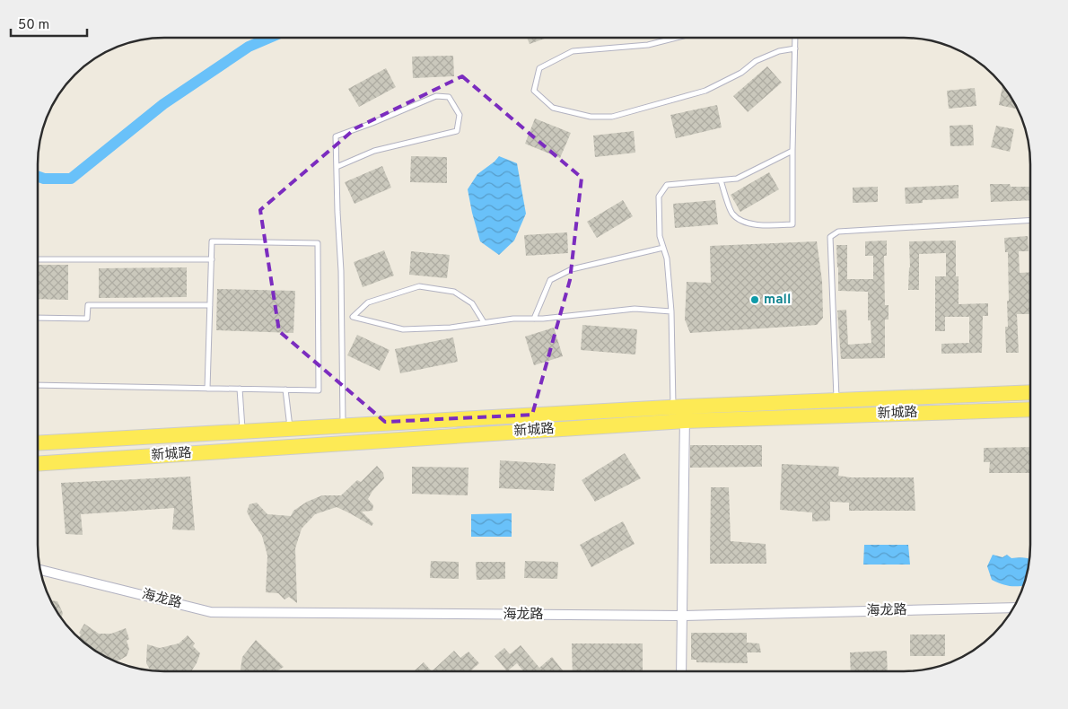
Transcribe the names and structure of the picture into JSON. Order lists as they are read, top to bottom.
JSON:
{
  "streets": {
    "main road": ["新城路"],
    "street": ["海龙路"]
  },
  "places": ["mall"],
  "scale_bar": "50 m"
}
